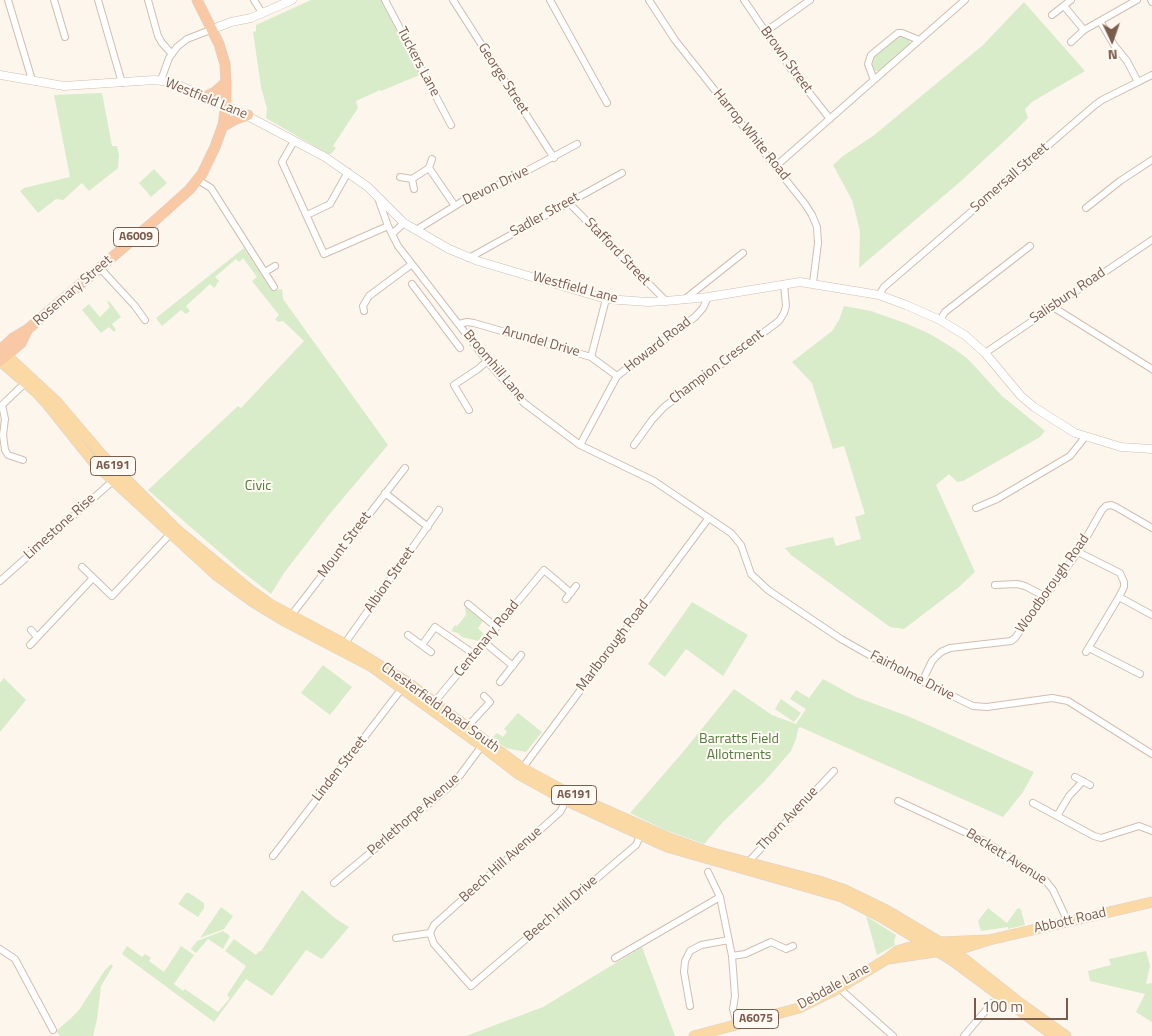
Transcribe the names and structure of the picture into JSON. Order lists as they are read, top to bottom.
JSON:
{
  "streets": {
    "highway": ["A6009", "Rosemary Street"],
    "main road": [
      "A6191",
      "Chesterfield Road South",
      "Abbott Road",
      "Debdale Lane",
      "A6075"
    ],
    "street": [
      "Brown Street",
      "Tuckers Lane",
      "George Street",
      "Westfield Lane",
      "Harrop White Road",
      "Somersall Street",
      "Devon Drive",
      "Sadler Street",
      "Stafford Street",
      "Salisbury Road",
      "Arundel Drive",
      "Howard Road",
      "Broomhill Lane",
      "Champion Crescent",
      "Limestone Rise",
      "Mount Street",
      "Albion Street",
      "Woodborough Road",
      "Centenary Road",
      "Marlborough Road",
      "Fairholme Drive",
      "Linden Street",
      "Perlethorpe Avenue",
      "Thorn Avenue",
      "Beckett Avenue",
      "Beech Hill Avenue",
      "Beech Hill Drive"
    ]
  },
  "crossings": [
    ["George Street", "Devon Drive"],
    ["Westfield Lane", "Harrop White Road"],
    ["Westfield Lane", "Somersall Street"],
    ["Westfield Lane", "Devon Drive"],
    ["Westfield Lane", "Sadler Street"],
    ["Westfield Lane", "Stafford Street"],
    ["Westfield Lane", "Rosemary Street"],
    ["Westfield Lane", "Salisbury Road"],
    ["Westfield Lane", "Howard Road"],
    ["Westfield Lane", "Broomhill Lane"],
    ["Westfield Lane", "Champion Crescent"],
    ["Sadler Street", "Stafford Street"],
    ["Rosemary Street", "Chesterfield Road South"],
    ["Arundel Drive", "Howard Road"],
    ["Arundel Drive", "Broomhill Lane"],
    ["Howard Road", "Broomhill Lane"],
    ["Broomhill Lane", "Marlborough Road"],
    ["Broomhill Lane", "Fairholme Drive"],
    ["A6191", "Chesterfield Road South"],
    ["A6191", "Abbott Road"],
    ["A6191", "Debdale Lane"],
    ["A6191", "A6075"],
    ["Limestone Rise", "Chesterfield Road South"],
    ["Mount Street", "Chesterfield Road South"],
    ["Albion Street", "Chesterfield Road South"],
    ["Woodborough Road", "Fairholme Drive"],
    ["Centenary Road", "Chesterfield Road South"],
    ["Marlborough Road", "Fairholme Drive"],
    ["Marlborough Road", "Chesterfield Road South"],
    ["Chesterfield Road South", "Linden Street"],
    ["Chesterfield Road South", "Perlethorpe Avenue"],
    ["Chesterfield Road South", "Thorn Avenue"],
    ["Chesterfield Road South", "Beech Hill Avenue"],
    ["Chesterfield Road South", "Beech Hill Drive"],
    ["Chesterfield Road South", "Abbott Road"],
    ["Chesterfield Road South", "Debdale Lane"],
    ["Chesterfield Road South", "A6075"],
    ["Beckett Avenue", "Abbott Road"],
    ["Beech Hill Avenue", "Beech Hill Drive"],
    ["Abbott Road", "Debdale Lane"],
    ["Abbott Road", "A6075"],
    ["Debdale Lane", "A6075"]
  ],
  "parks": ["Civic", "Barratts Field Allotments"],
  "scale_bar": "100 m",
  "north": "bottom"
}
